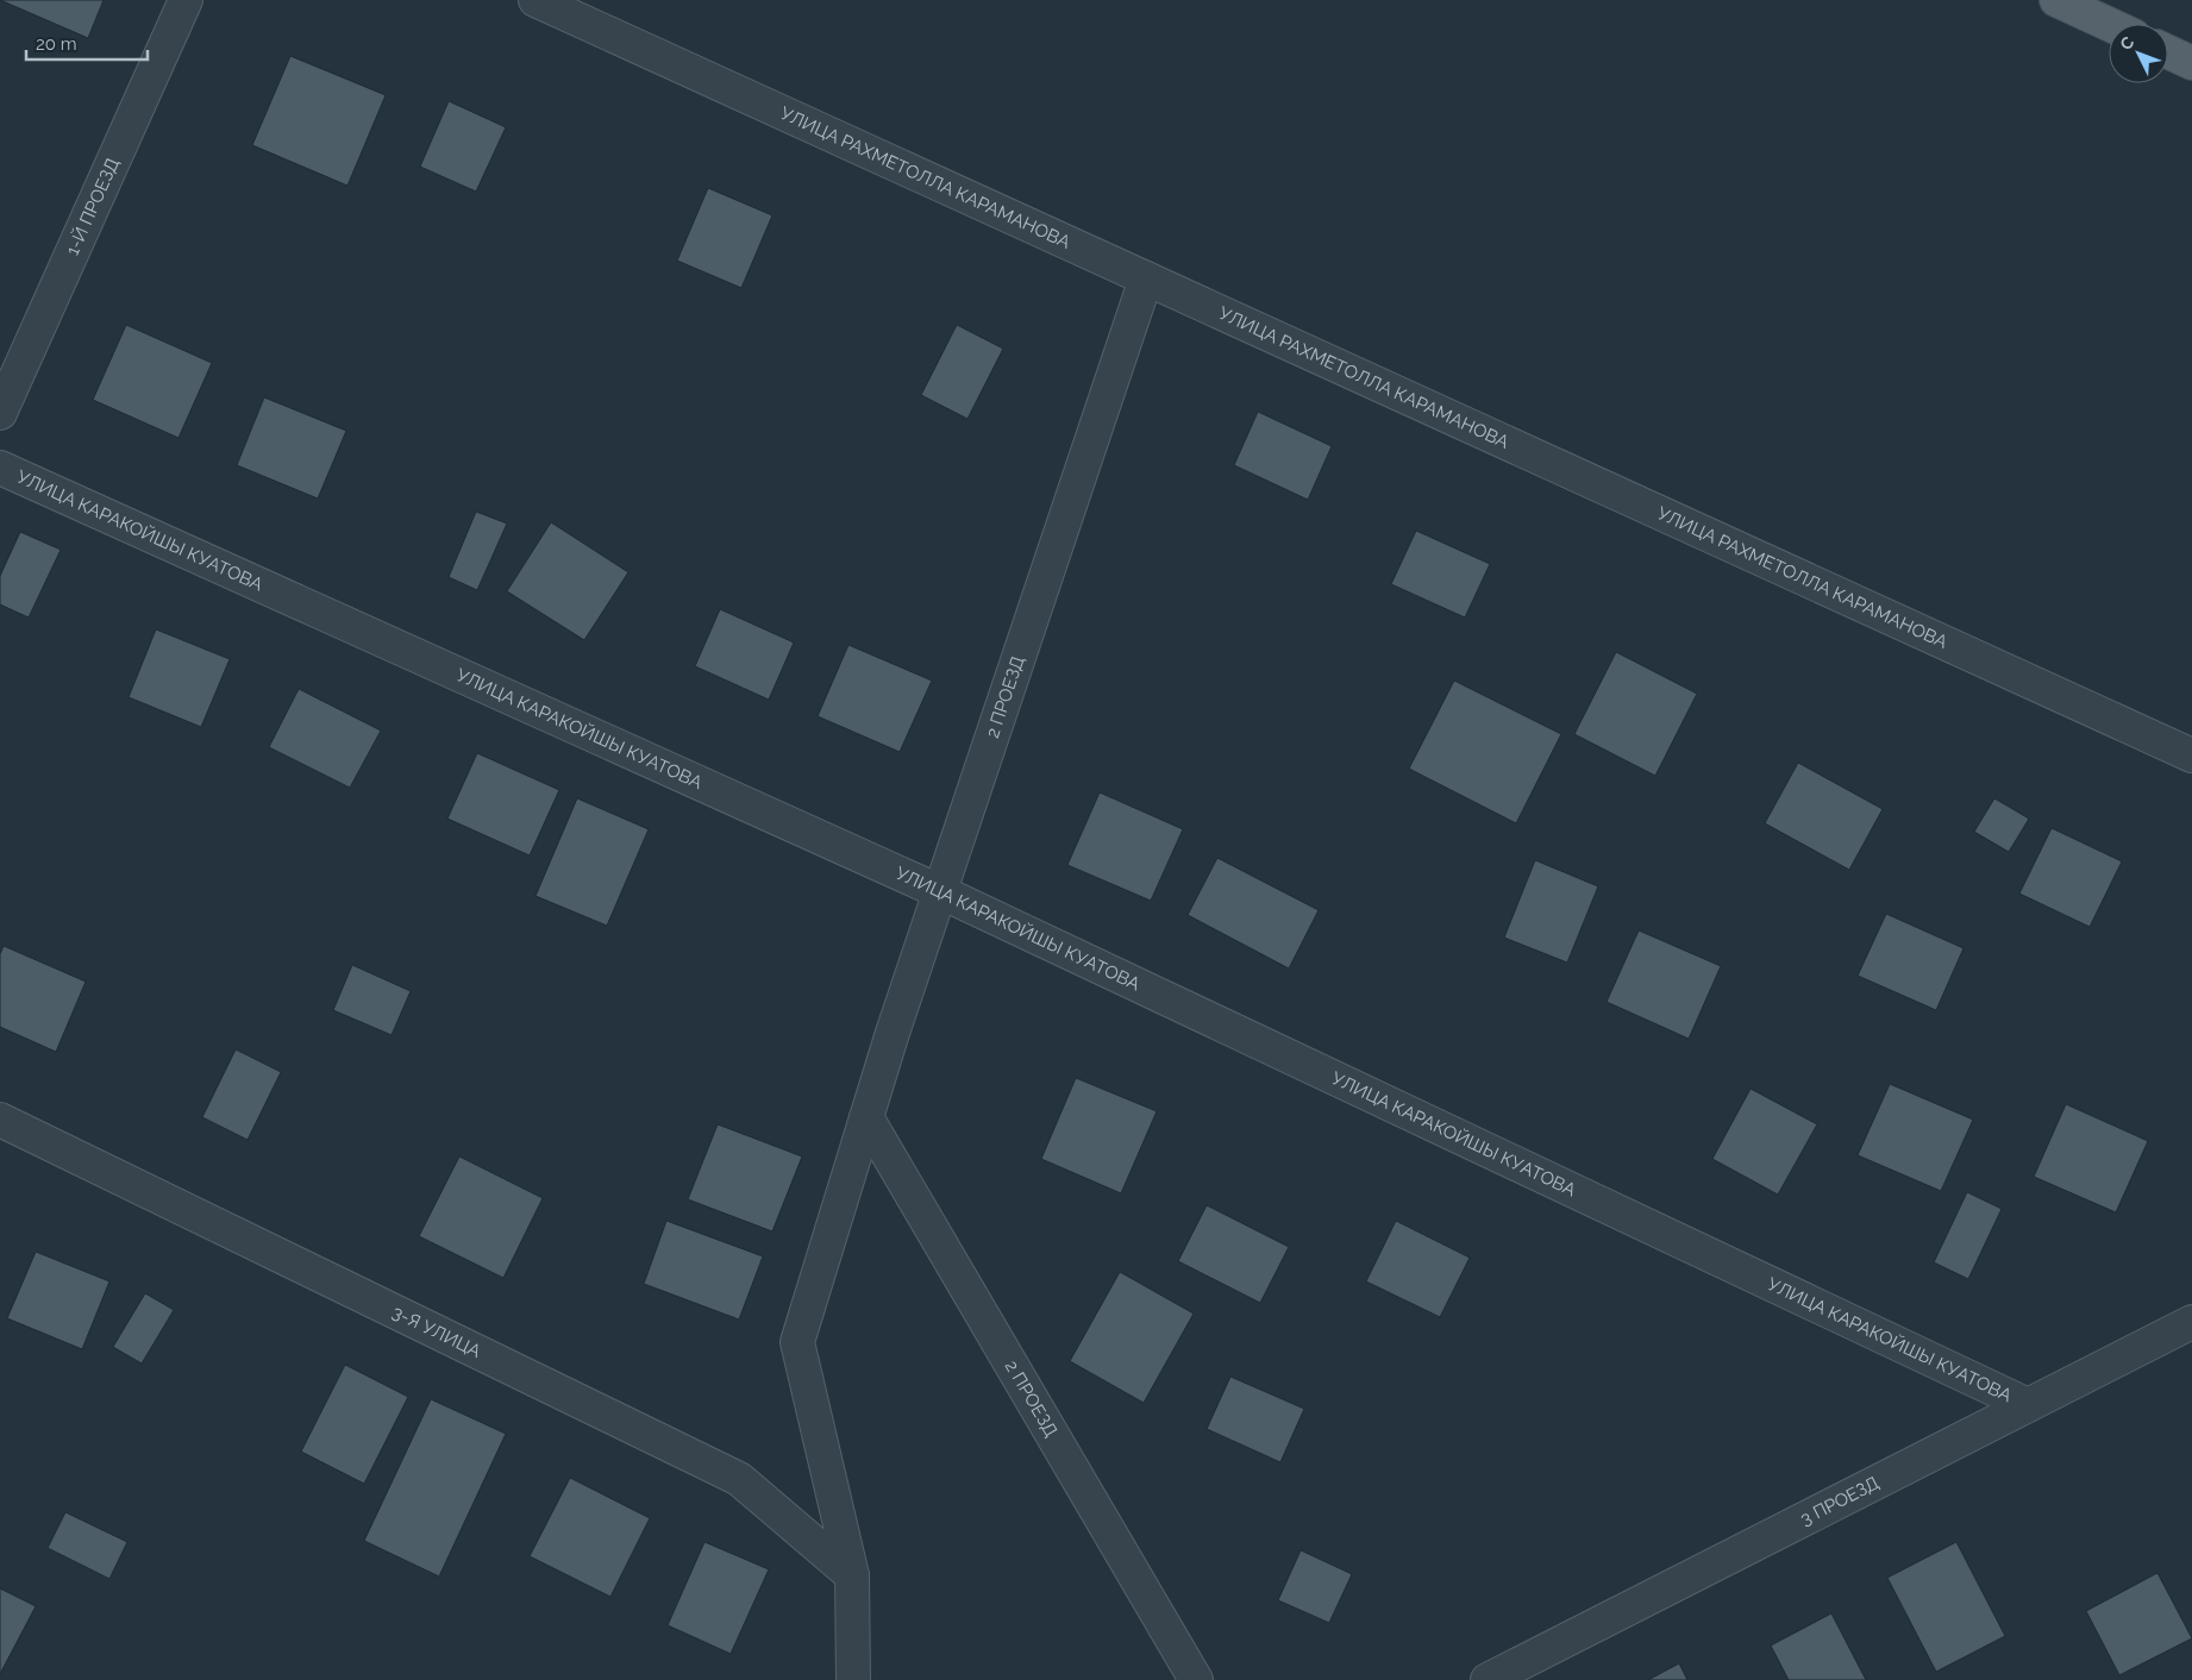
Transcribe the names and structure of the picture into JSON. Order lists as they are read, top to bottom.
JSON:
{
  "streets": {
    "street": [
      "УЛИЦА РАХМЕТОЛЛА КАРАМАНОВА",
      "1-Й ПРОЕЗД",
      "УЛИЦА КАРАКОЙШЫ КУАТОВА",
      "2 ПРОЕЗД",
      "3-Я УЛИЦА",
      "3 ПРОЕЗД"
    ]
  },
  "crossings": [
    ["УЛИЦА РАХМЕТОЛЛА КАРАМАНОВА", "2 ПРОЕЗД"],
    ["УЛИЦА КАРАКОЙШЫ КУАТОВА", "2 ПРОЕЗД"],
    ["УЛИЦА КАРАКОЙШЫ КУАТОВА", "3 ПРОЕЗД"],
    ["2 ПРОЕЗД", "3-Я УЛИЦА"]
  ],
  "scale_bar": "20 m",
  "north": "top left"
}
